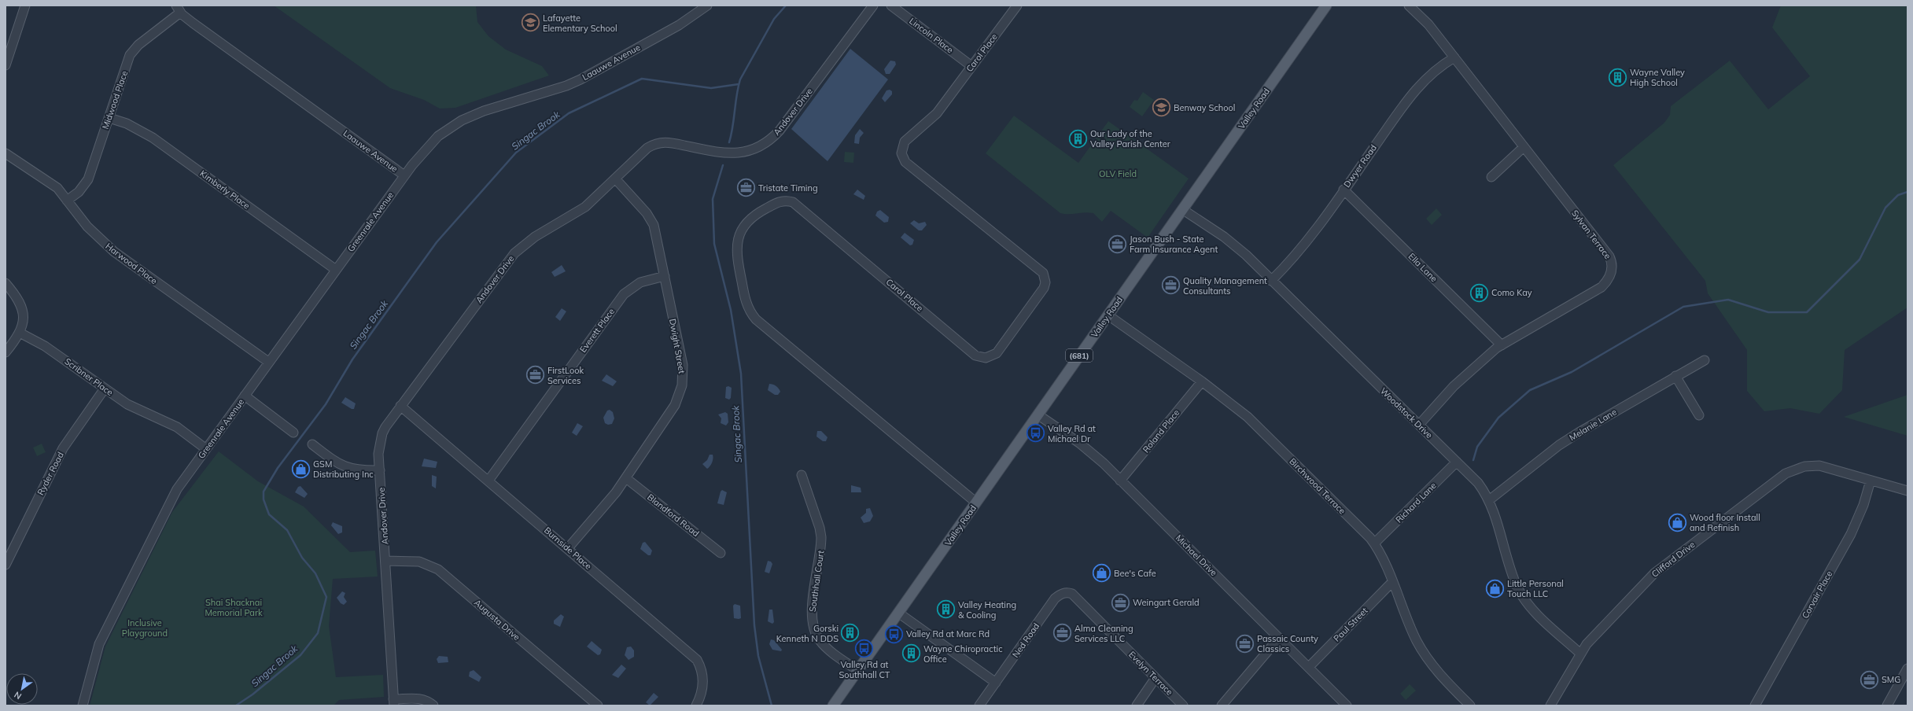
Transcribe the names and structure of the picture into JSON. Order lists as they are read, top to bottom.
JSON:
{
  "streets": {
    "main road": ["Valley Road", "(681)"],
    "street": [
      "Lincoln Place",
      "Carol Place",
      "Laauwe Avenue",
      "Midwood Place",
      "Andover Drive",
      "Dwyer Road",
      "Kimberly Place",
      "Greenrale Avenue",
      "Sylvan Terrace",
      "Harwood Place",
      "Ella Lane",
      "Everett Place",
      "Dwight Street",
      "Scribner Place",
      "Woodstock Drive",
      "Melanie Lane",
      "Roland Place",
      "Ryder Road",
      "Birchwood Terrace",
      "Richard Lane",
      "Blandford Road",
      "Burnside Place",
      "Michael Drive",
      "Clifford Drive",
      "Southhall Court",
      "Corvair Place",
      "Augusta Drive",
      "Paul Street",
      "Ned Road",
      "Evelyn Terrace"
    ]
  },
  "crossings": [
    ["Lincoln Place", "Carol Place"],
    ["Carol Place", "Valley Road"],
    ["Laauwe Avenue", "Midwood Place"],
    ["Laauwe Avenue", "Greenrale Avenue"],
    ["Midwood Place", "Kimberly Place"],
    ["Midwood Place", "Harwood Place"],
    ["Valley Road", "Woodstock Drive"],
    ["Valley Road", "Birchwood Terrace"],
    ["Valley Road", "Michael Drive"],
    ["Valley Road", "Southhall Court"],
    ["Andover Drive", "Dwight Street"],
    ["Andover Drive", "Burnside Place"],
    ["Andover Drive", "Augusta Drive"],
    ["Dwyer Road", "Sylvan Terrace"],
    ["Dwyer Road", "Ella Lane"],
    ["Dwyer Road", "Woodstock Drive"],
    ["Kimberly Place", "Greenrale Avenue"],
    ["Greenrale Avenue", "Harwood Place"],
    ["Greenrale Avenue", "Scribner Place"],
    ["Sylvan Terrace", "Ella Lane"],
    ["Sylvan Terrace", "Woodstock Drive"],
    ["Everett Place", "Dwight Street"],
    ["Everett Place", "Burnside Place"],
    ["Dwight Street", "Blandford Road"],
    ["Dwight Street", "Burnside Place"],
    ["Scribner Place", "Ryder Road"],
    ["Woodstock Drive", "Melanie Lane"],
    ["Woodstock Drive", "Richard Lane"],
    ["Woodstock Drive", "Clifford Drive"],
    ["Roland Place", "Birchwood Terrace"],
    ["Roland Place", "Michael Drive"],
    ["Birchwood Terrace", "Richard Lane"],
    ["Birchwood Terrace", "Paul Street"],
    ["Michael Drive", "Paul Street"],
    ["Clifford Drive", "Corvair Place"],
    ["Ned Road", "Evelyn Terrace"]
  ],
  "water": ["Singac Brook"],
  "parks": ["OLV Field", "Shai Shacknai Memorial Park", "Inclusive Playground"],
  "places": {
    "school or university": ["Lafayette Elementary School", "Benway School"],
    "building": [
      "Wayne Valley High School",
      "Our Lady of the Valley Parish Center",
      "Como Kay",
      "Valley Heating & Cooling",
      "Gorski Kenneth N DDS",
      "Wayne Chiropractic Office"
    ],
    "office": [
      "Tristate Timing",
      "Jason Bush - State Farm Insurance Agent",
      "Quality Management Consultants",
      "FirstLook Services",
      "Weingart Gerald",
      "Alma Cleaning Services LLC",
      "Passaic County Classics",
      "SMG"
    ],
    "bus stop": ["Valley Rd at Michael Dr", "Valley Rd at Marc Rd", "Valley Rd at Southhall CT"],
    "shop": [
      "GSM Distributing Inc",
      "Wood floor Install and Refinish",
      "Bee's Cafe",
      "Little Personal Touch LLC"
    ]
  },
  "north": "bottom left"
}
